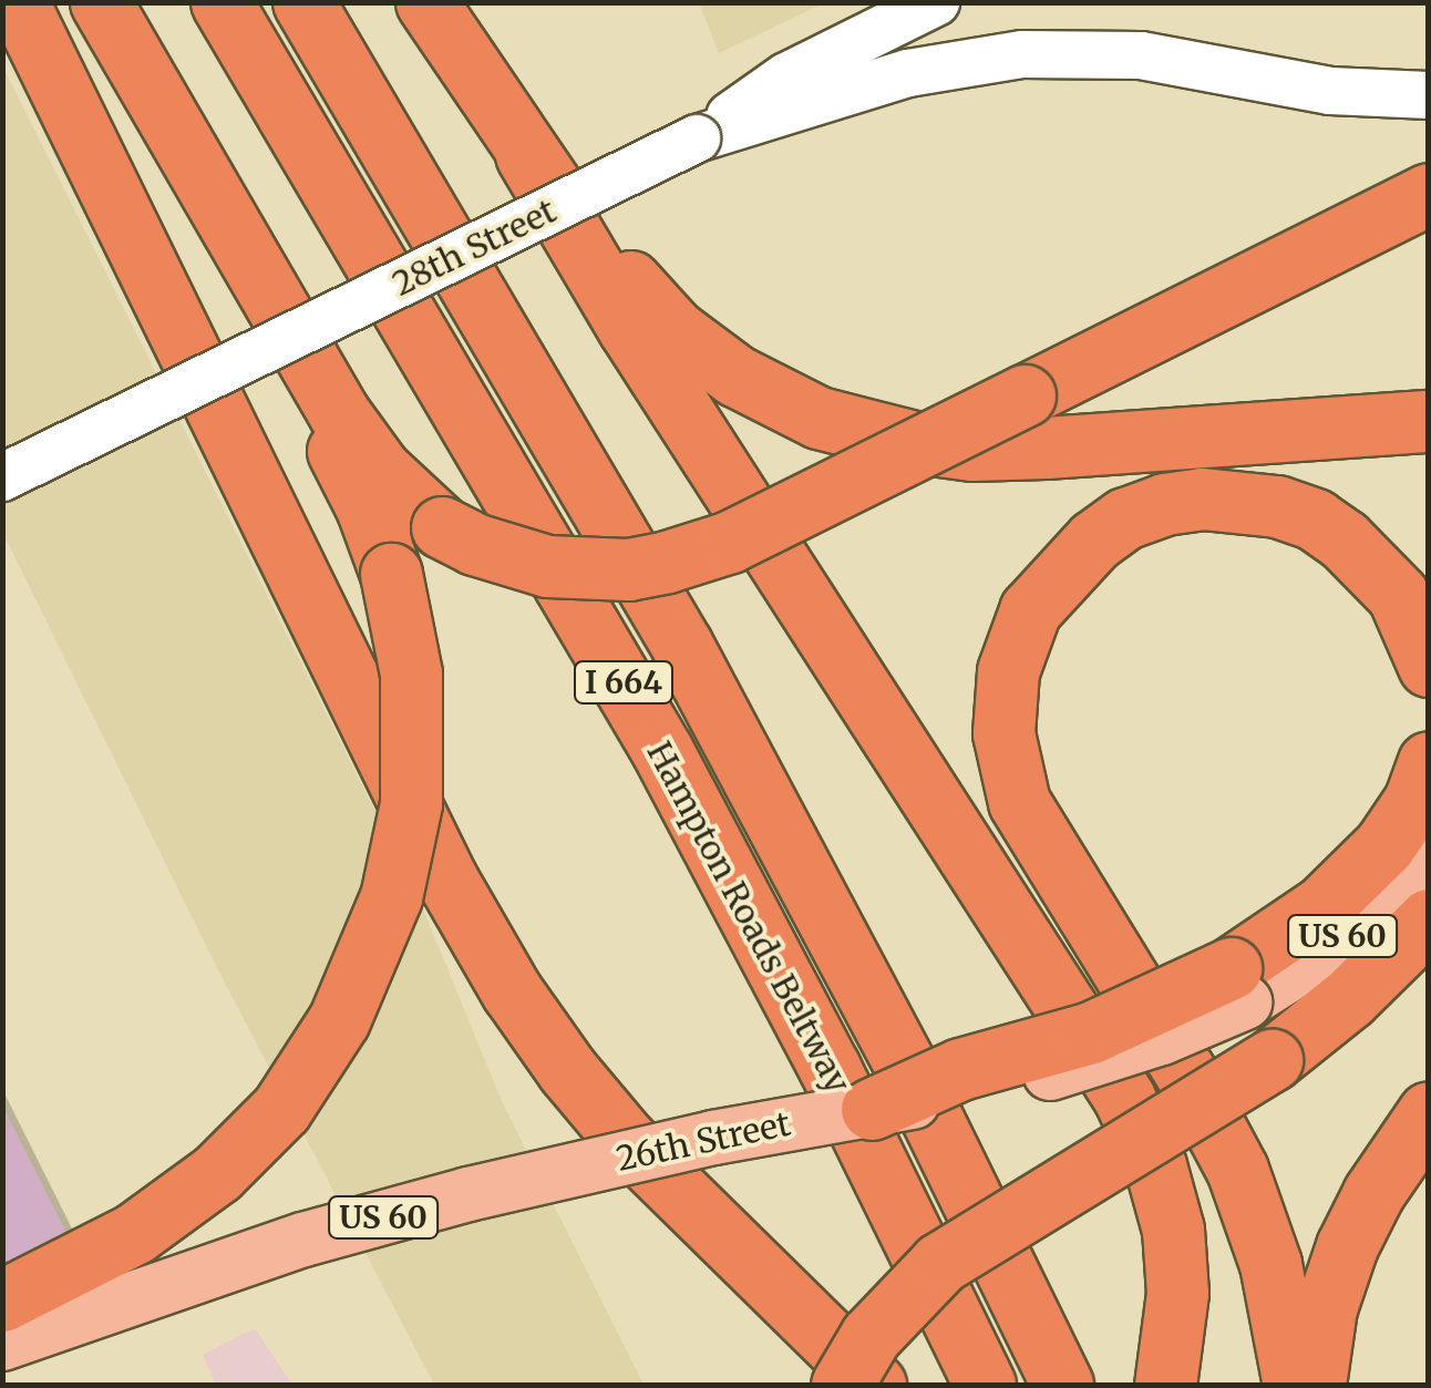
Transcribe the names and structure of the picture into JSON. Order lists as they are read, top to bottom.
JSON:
{
  "streets": {
    "highway": ["I 664", "Hampton Roads Beltway"],
    "main road": ["28th Street", "US 60", "26th Street"]
  }
}
